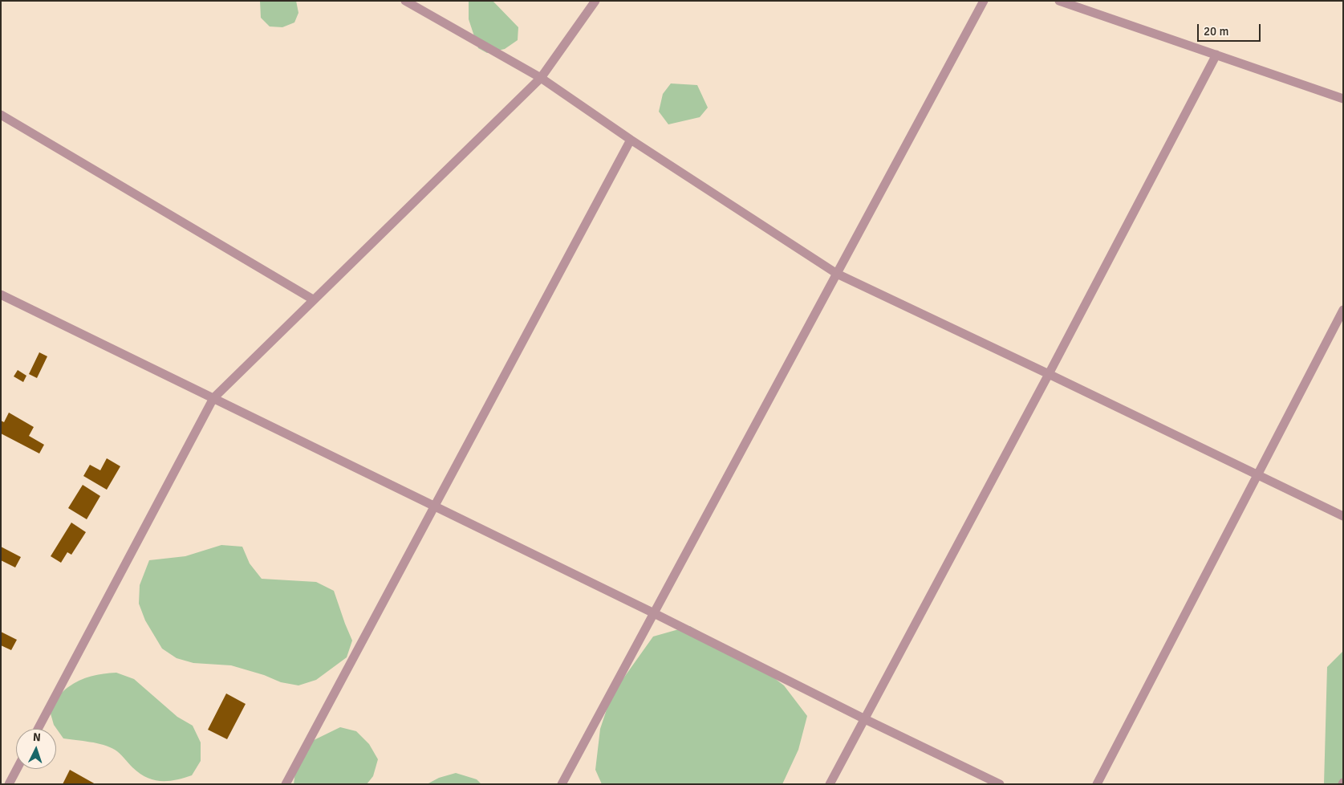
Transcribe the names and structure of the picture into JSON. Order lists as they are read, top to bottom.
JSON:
{
  "scale_bar": "20 m",
  "north": "top"
}
